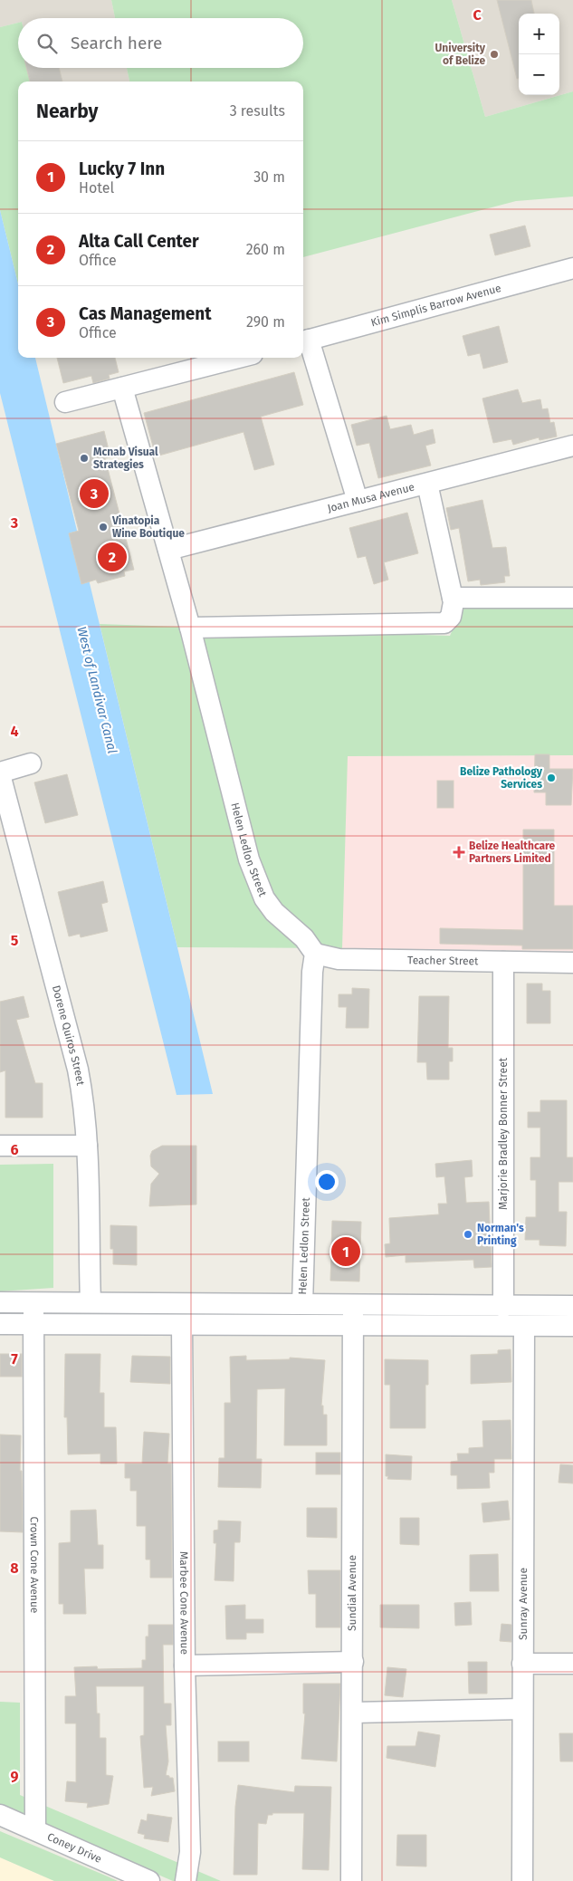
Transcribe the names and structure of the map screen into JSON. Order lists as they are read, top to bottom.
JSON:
{
  "streets": {
    "street": [
      "Kim Simplis Barrow Avenue",
      "Joan Musa Avenue",
      "Helen Ledlon Street",
      "Teacher Street",
      "Dorene Quiros Street",
      "Marjorie Bradley Bonner Street",
      "Crown Cone Avenue",
      "Sundial Avenue",
      "Marbee Cone Avenue",
      "Sunray Avenue",
      "Coney Drive"
    ]
  },
  "crossings": [
    ["Joan Musa Avenue", "Helen Ledlon Street"],
    ["Helen Ledlon Street", "Teacher Street"],
    ["Teacher Street", "Marjorie Bradley Bonner Street"],
    ["Crown Cone Avenue", "Coney Drive"]
  ],
  "water": ["West of Landivar Canal"],
  "places": {
    "other": [
      "University of Belize",
      "Mcnab Visual Strategies",
      "Vinatopia Wine Boutique",
      "Belize Pathology Services",
      "Norman's Printing"
    ],
    "health": ["Belize Healthcare Partners Limited"]
  },
  "page": {
    "map_buttons": ["+", "−"],
    "search": "Search here",
    "heading": ["Nearby", "3 results"],
    "list": [
      {
        "mark": "1",
        "name": "Lucky 7 Inn",
        "note": "Hotel",
        "value": "30 m"
      },
      {
        "mark": "2",
        "name": "Alta Call Center",
        "note": "Office",
        "value": "260 m"
      },
      {
        "mark": "3",
        "name": "Cas Management",
        "note": "Office",
        "value": "290 m"
      }
    ],
    "pins": ["3", "2", "1"]
  },
  "grid": {
    "columns": ["C"],
    "rows": [
      "3",
      "4",
      "5",
      "6",
      "7",
      "8",
      "9"
    ]
  }
}
